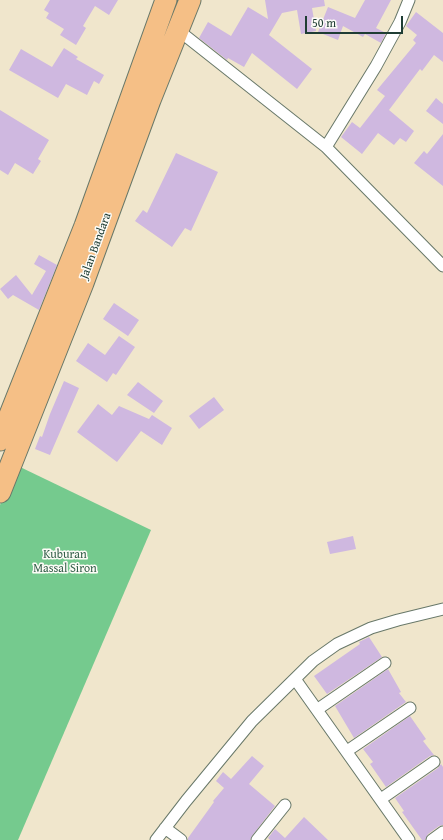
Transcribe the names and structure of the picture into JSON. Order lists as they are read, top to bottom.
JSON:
{
  "streets": {
    "highway": ["Jalan Bandara"]
  },
  "parks": ["Kuburan Massal Siron"],
  "scale_bar": "50 m"
}
